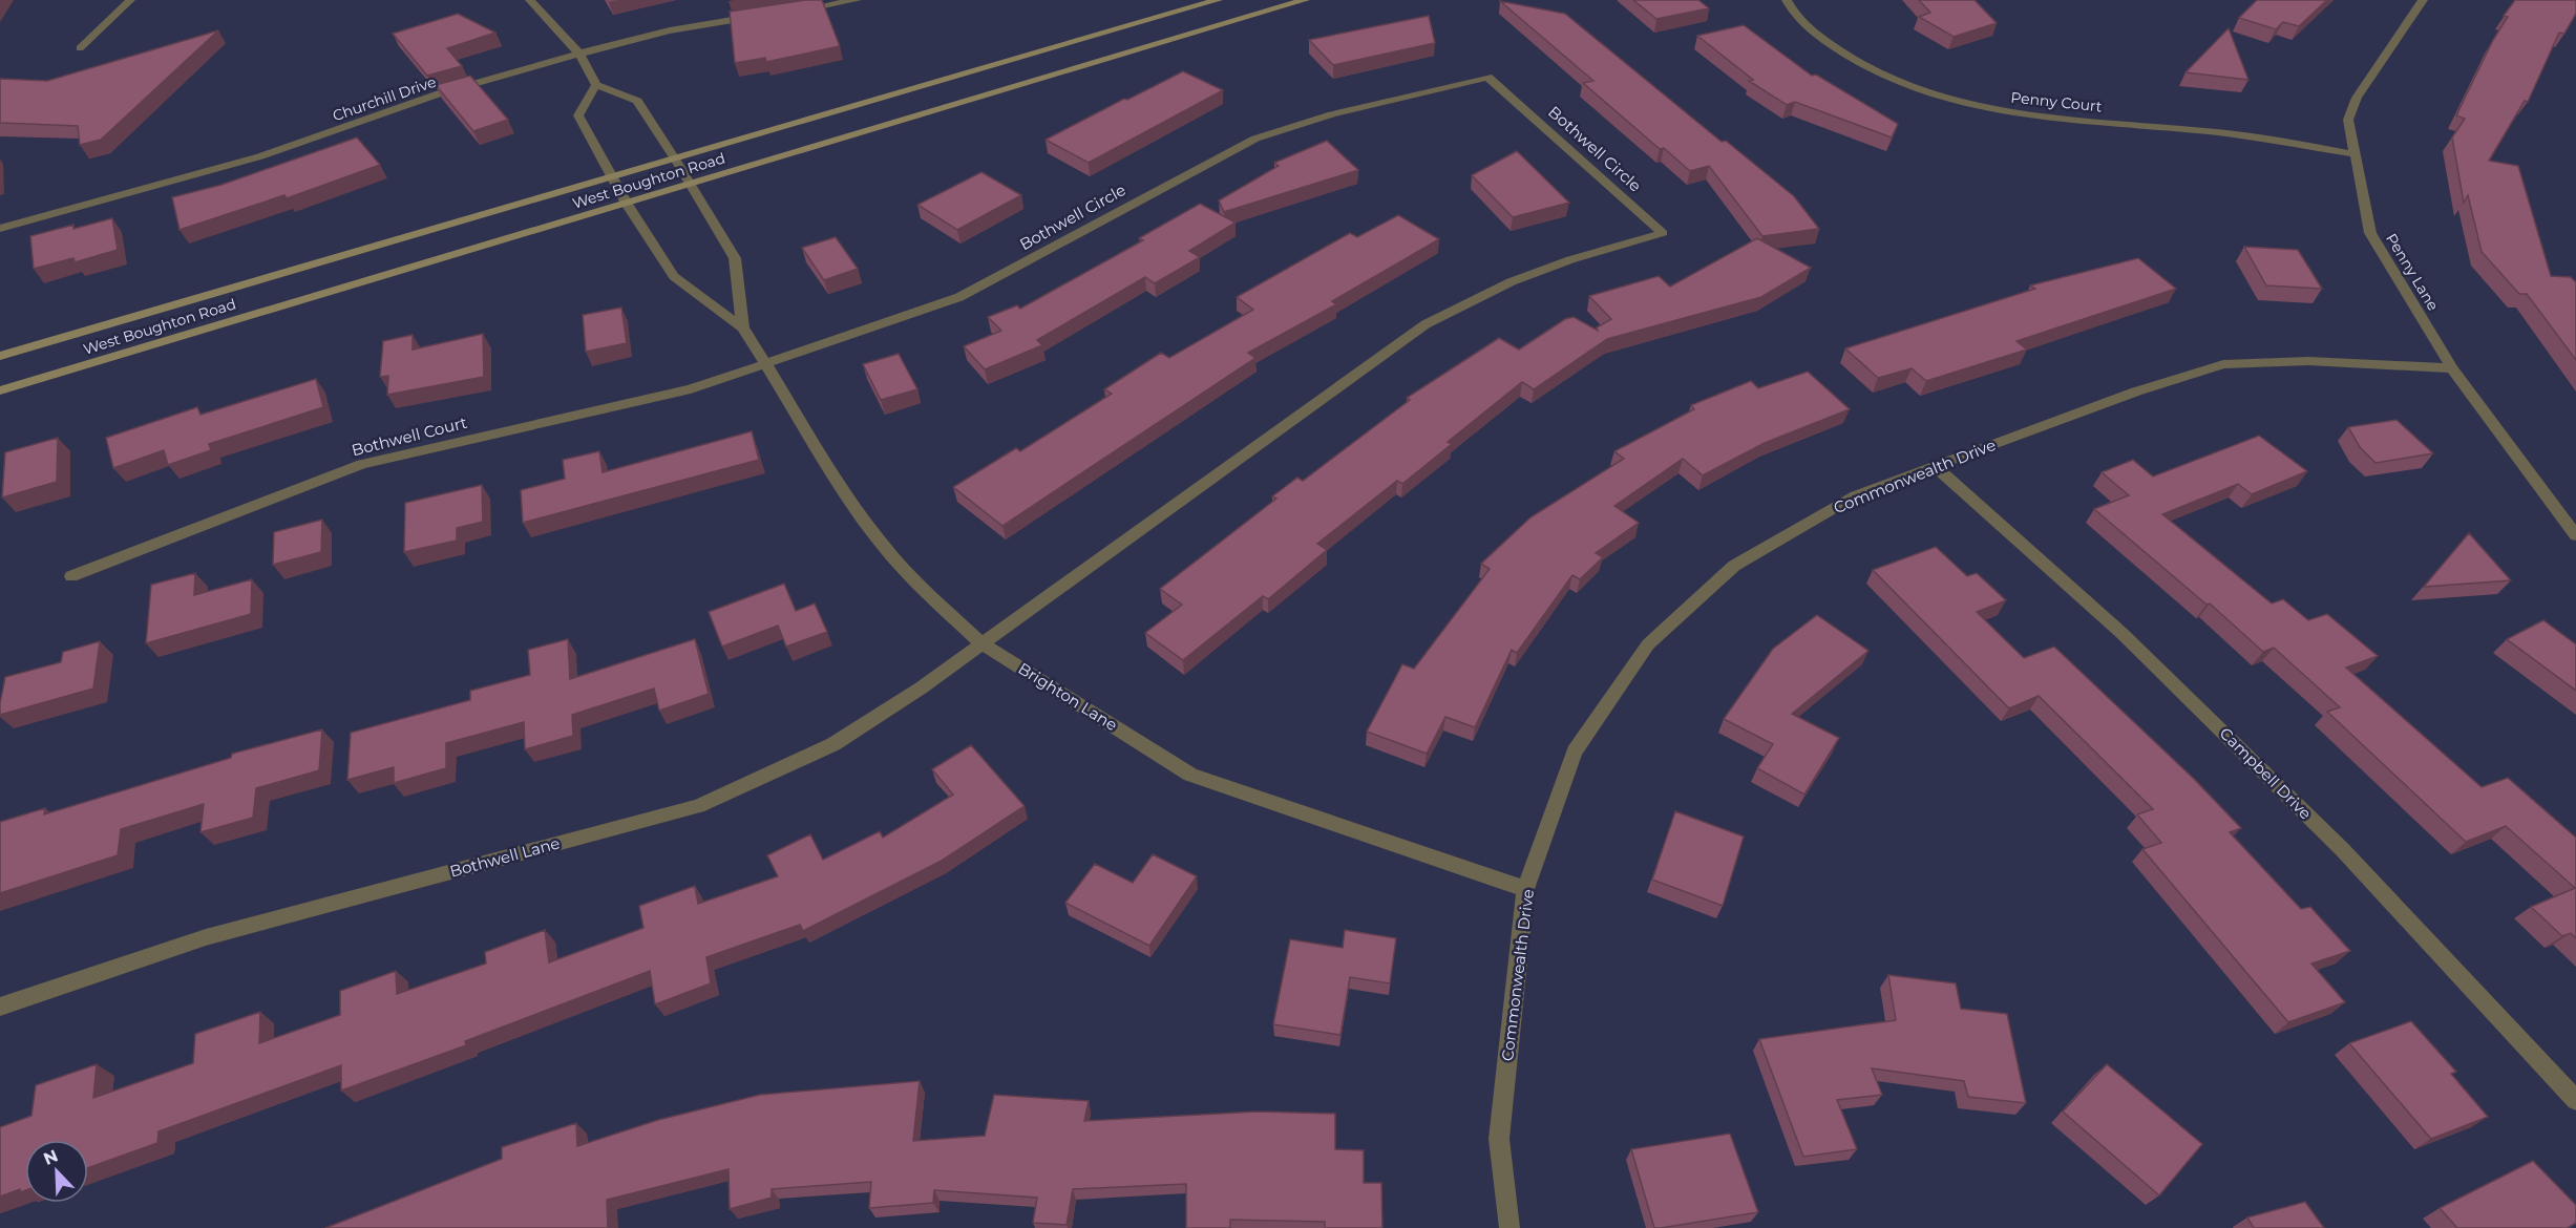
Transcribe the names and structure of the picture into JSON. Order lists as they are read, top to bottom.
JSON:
{
  "streets": {
    "main road": ["West Boughton Road"],
    "street": [
      "Churchill Drive",
      "Penny Court",
      "Bothwell Circle",
      "Penny Lane",
      "Bothwell Court",
      "Commonwealth Drive",
      "Brighton Lane",
      "Campbell Drive",
      "Bothwell Lane"
    ]
  },
  "crossings": [
    ["Penny Court", "Penny Lane"],
    ["Bothwell Circle", "Bothwell Court"],
    ["Bothwell Circle", "Brighton Lane"],
    ["Bothwell Circle", "Bothwell Lane"],
    ["West Boughton Road", "Brighton Lane"],
    ["Penny Lane", "Commonwealth Drive"],
    ["Bothwell Court", "Brighton Lane"],
    ["Commonwealth Drive", "Brighton Lane"],
    ["Commonwealth Drive", "Campbell Drive"],
    ["Brighton Lane", "Bothwell Lane"]
  ],
  "north": "top left"
}
